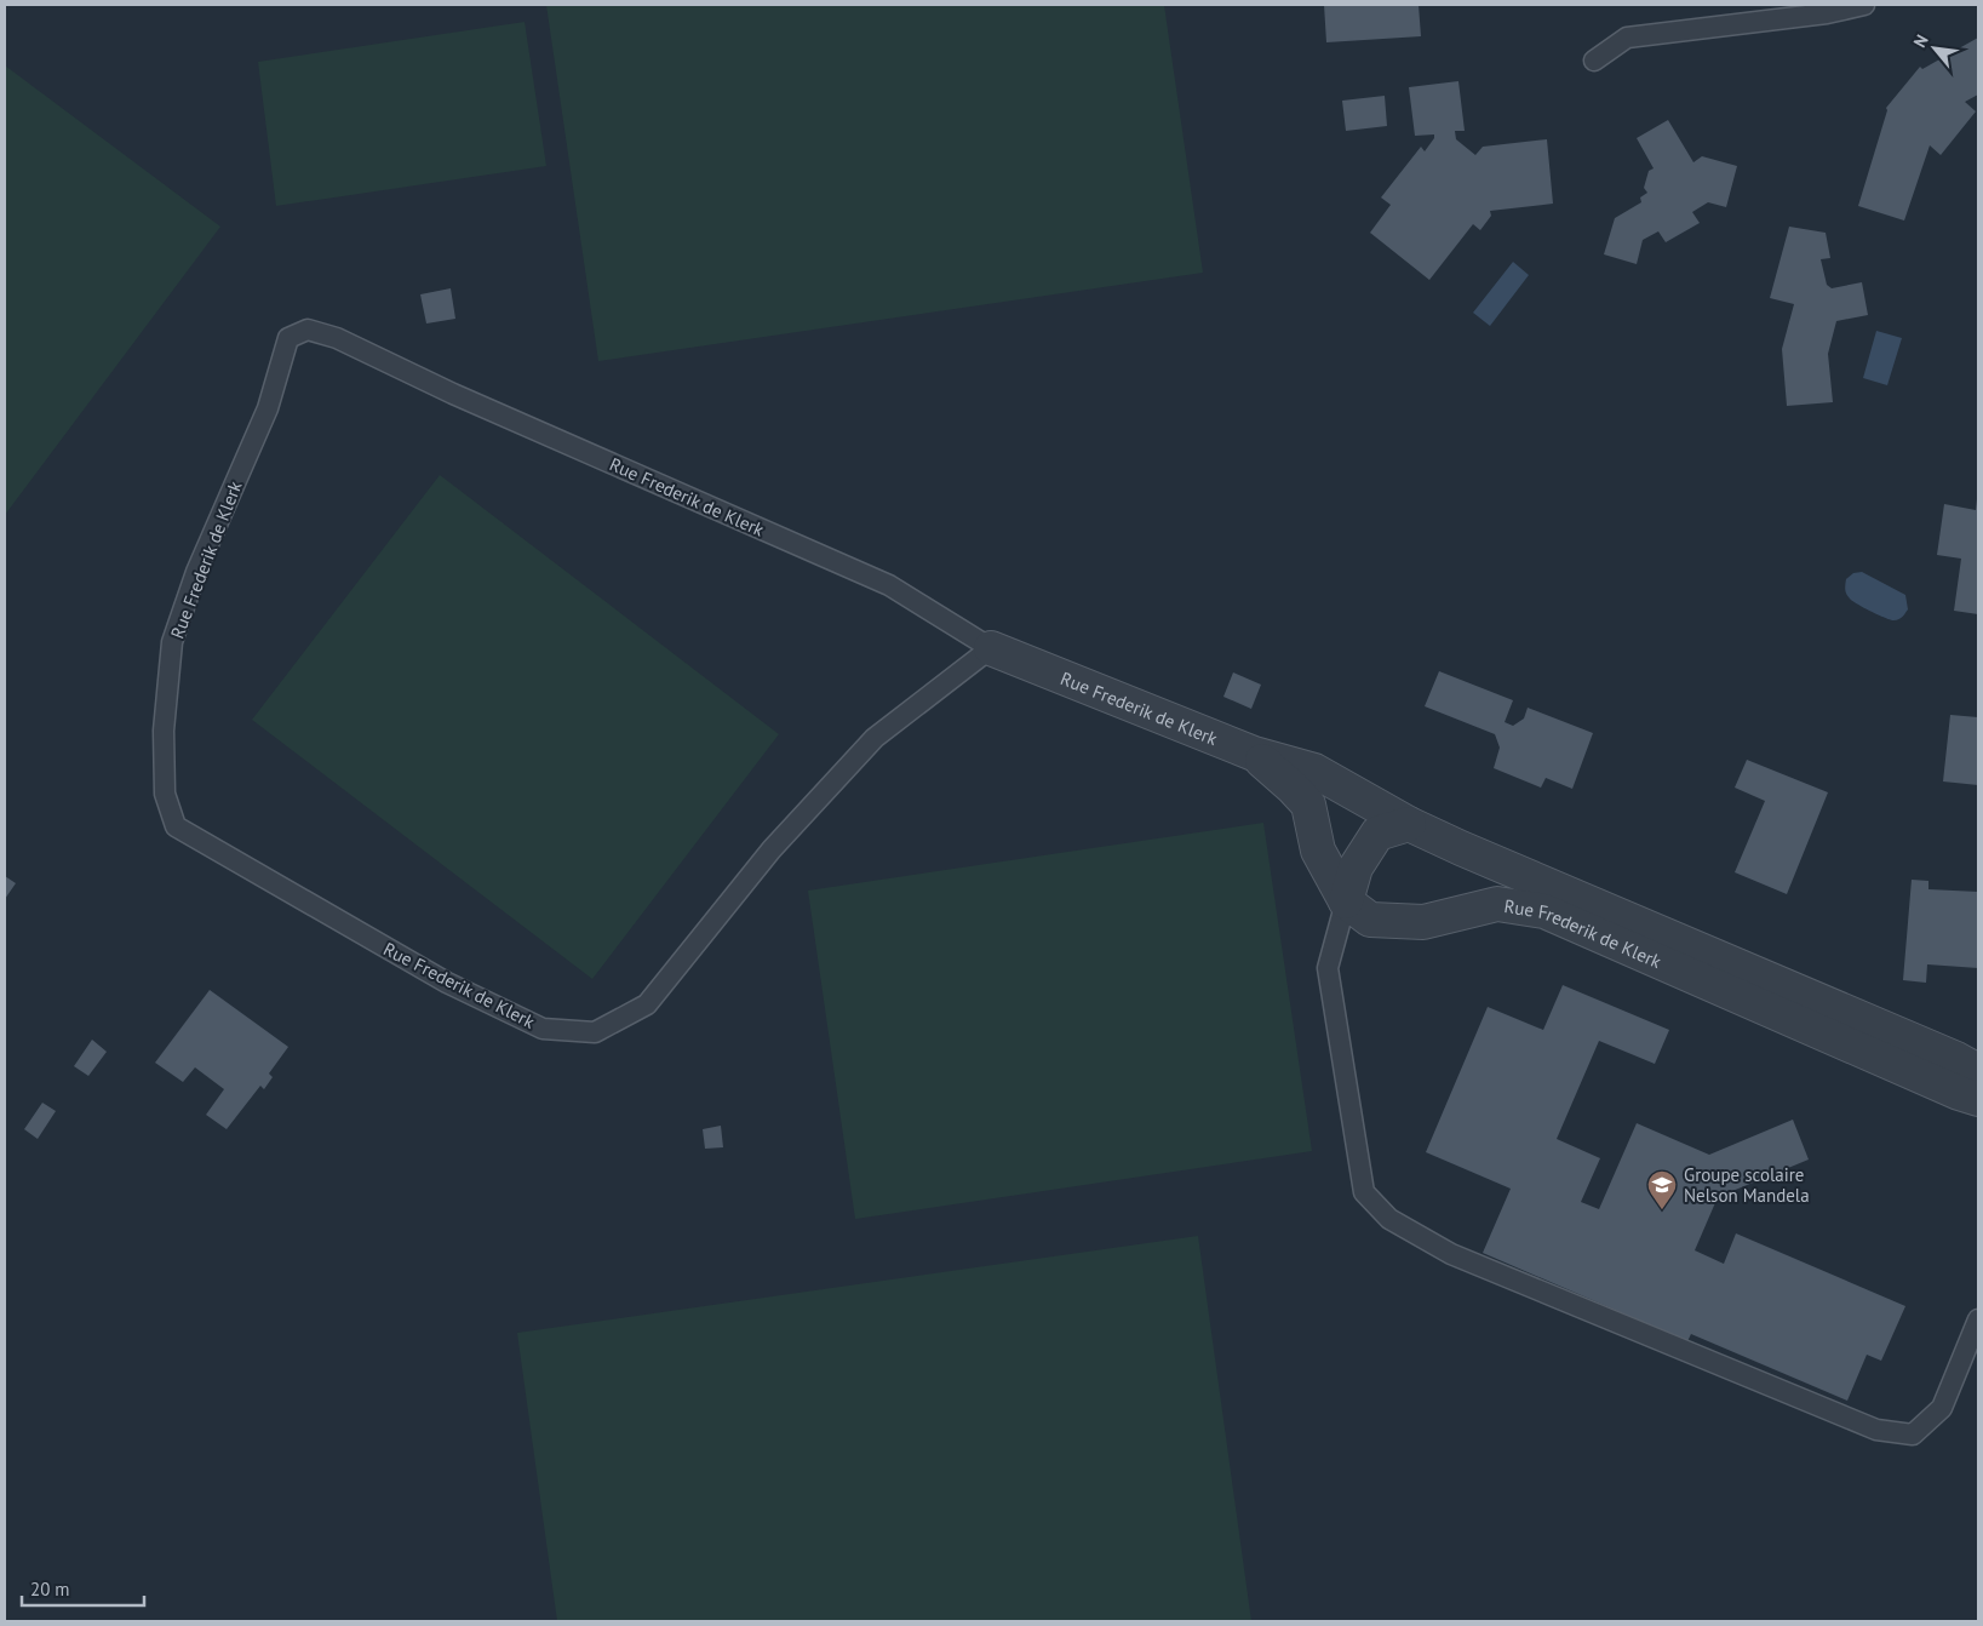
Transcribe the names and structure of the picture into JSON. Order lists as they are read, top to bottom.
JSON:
{
  "streets": {
    "street": ["Rue Frederik de Klerk"]
  },
  "places": {
    "school or university": ["Groupe scolaire Nelson Mandela"]
  },
  "scale_bar": "20 m",
  "north": "top left"
}
